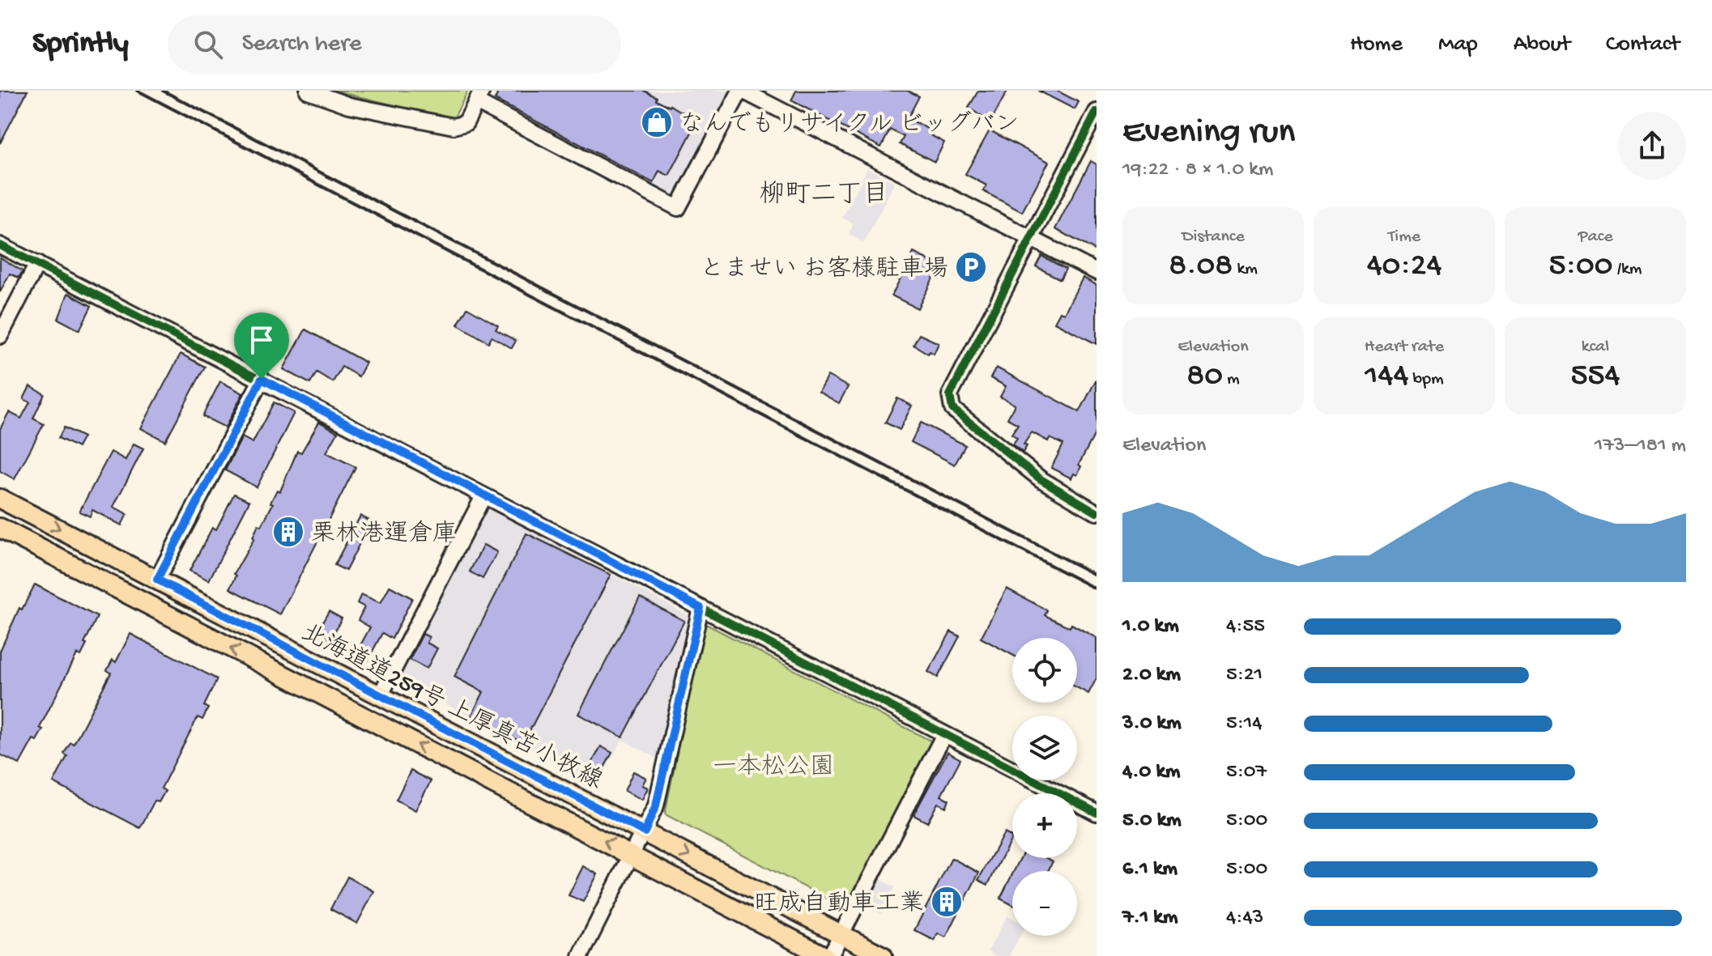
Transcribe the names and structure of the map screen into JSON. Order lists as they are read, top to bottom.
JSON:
{
  "streets": {
    "main road": ["北海道道259号 上厚真苫小牧線"]
  },
  "districts": ["柳町二丁目"],
  "parks": ["一本松公園"],
  "places": {
    "shop": ["なんでもリサイクル ビッグバン"],
    "parking": ["とませい お客様駐車場"],
    "building": ["栗林港運倉庫", "旺成自動車工業"]
  },
  "page": {
    "header": "Sprintly",
    "search": "Search here",
    "nav": [
      "Home",
      "Map",
      "About",
      "Contact"
    ],
    "heading": ["Evening run", "19:22 · 8 × 1.0 km"],
    "stats": [
      ["Distance", "8.08 km"],
      ["Time", "40:24"],
      ["Pace", "5:00 /km"],
      ["Elevation", "80 m"],
      ["Heart rate", "144 bpm"],
      ["kcal", "554"]
    ],
    "chart": ["Elevation", "173–181 m"],
    "list": [
      {
        "name": "1.0 km",
        "note": "4:55"
      },
      {
        "name": "2.0 km",
        "note": "5:21"
      },
      {
        "name": "3.0 km",
        "note": "5:14"
      },
      {
        "name": "4.0 km",
        "note": "5:07"
      },
      {
        "name": "5.0 km",
        "note": "5:00"
      },
      {
        "name": "6.1 km",
        "note": "5:00"
      },
      {
        "name": "7.1 km",
        "note": "4:43"
      }
    ],
    "map_buttons": ["+", "−"]
  }
}
